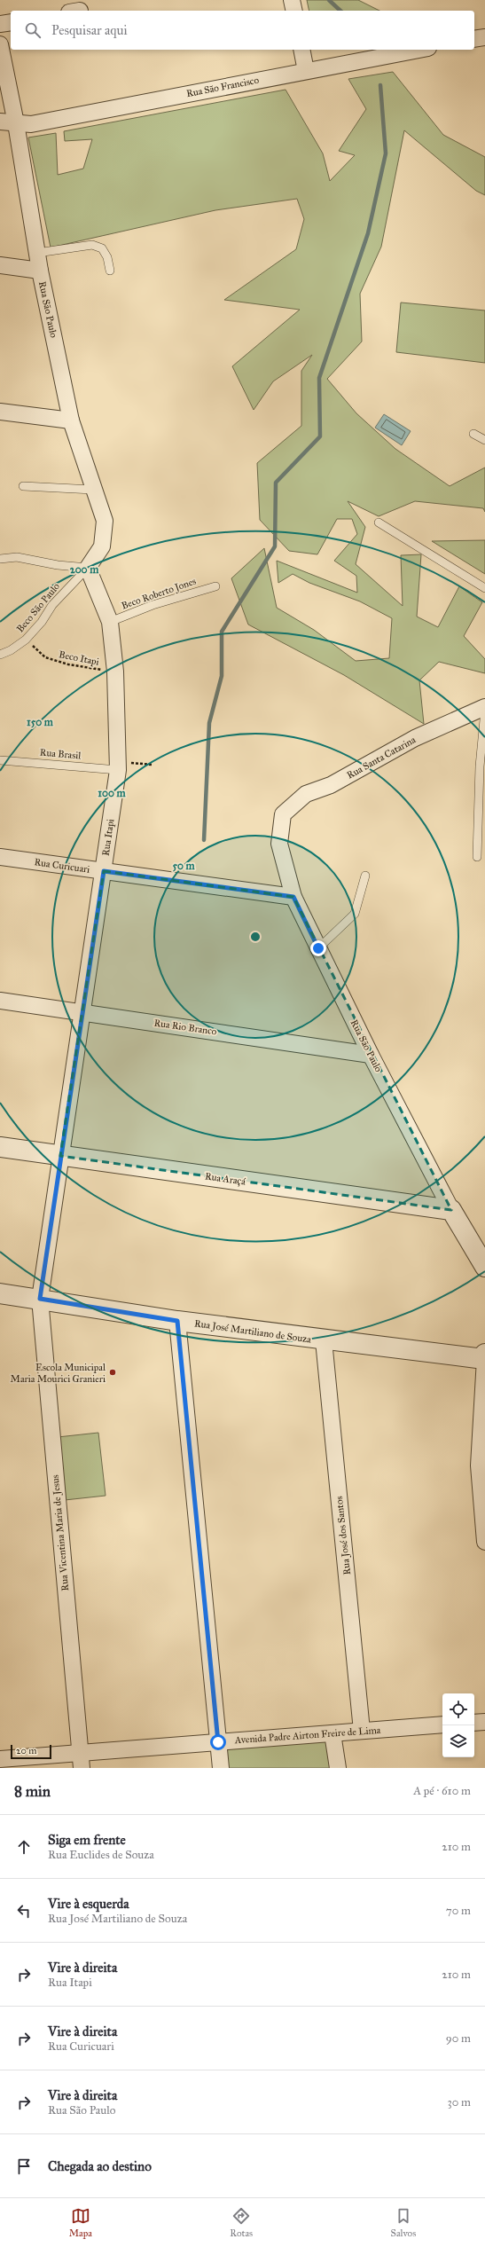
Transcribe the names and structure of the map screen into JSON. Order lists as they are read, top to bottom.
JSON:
{
  "streets": {
    "street": [
      "Rua São Francisco",
      "Rua São Paulo",
      "Rua Santa Catarina",
      "Rua Itapi",
      "Rua Curicuari",
      "Rua Rio Branco",
      "Rua Araçá",
      "Rua José Martiliano de Souza",
      "Rua Vicentina Maria de Jesus",
      "Rua José dos Santos",
      "Avenida Padre Airton Freire de Lima"
    ],
    "lane": ["Beco Roberto Jones", "Beco São Paulo", "Rua Brasil"],
    "path": ["Beco Itapi"]
  },
  "crossings": [
    ["Rua São Francisco", "Rua São Paulo"],
    ["Rua São Paulo", "Beco São Paulo"],
    ["Rua São Paulo", "Rua Santa Catarina"],
    ["Rua São Paulo", "Rua Itapi"],
    ["Rua São Paulo", "Rua Curicuari"],
    ["Rua São Paulo", "Rua Rio Branco"],
    ["Rua São Paulo", "Rua Araçá"],
    ["Beco Roberto Jones", "Rua Itapi"],
    ["Beco São Paulo", "Beco Itapi"],
    ["Beco São Paulo", "Rua Itapi"],
    ["Beco Itapi", "Rua Itapi"],
    ["Rua Brasil", "Rua Itapi"],
    ["Rua Itapi", "Rua Curicuari"],
    ["Rua Itapi", "Rua Rio Branco"],
    ["Rua Itapi", "Rua Araçá"],
    ["Rua Itapi", "Rua José Martiliano de Souza"],
    ["Rua Itapi", "Rua Vicentina Maria de Jesus"],
    ["Rua José Martiliano de Souza", "Rua Vicentina Maria de Jesus"],
    ["Rua José Martiliano de Souza", "Rua José dos Santos"],
    ["Rua Vicentina Maria de Jesus", "Avenida Padre Airton Freire de Lima"],
    ["Rua José dos Santos", "Avenida Padre Airton Freire de Lima"]
  ],
  "places": ["Escola Municipal Maria Mourici Granieri"],
  "scale_bar": "20 m",
  "page": {
    "search": "Pesquisar aqui",
    "scale": "20 m",
    "heading": ["8 min", "A pé · 610 m"],
    "list": [
      ["Siga em frente", "Rua Euclides de Souza", "210 m"],
      ["Vire à esquerda", "Rua José Martiliano de Souza", "70 m"],
      ["Vire à direita", "Rua Itapi", "210 m"],
      ["Vire à direita", "Rua Curicuari", "90 m"],
      ["Vire à direita", "Rua São Paulo", "30 m"],
      "Chegada ao destino"
    ],
    "nav": ["Mapa", "Rotas", "Salvos"]
  },
  "rings": [
    "200 m",
    "150 m",
    "100 m",
    "50 m"
  ]
}
